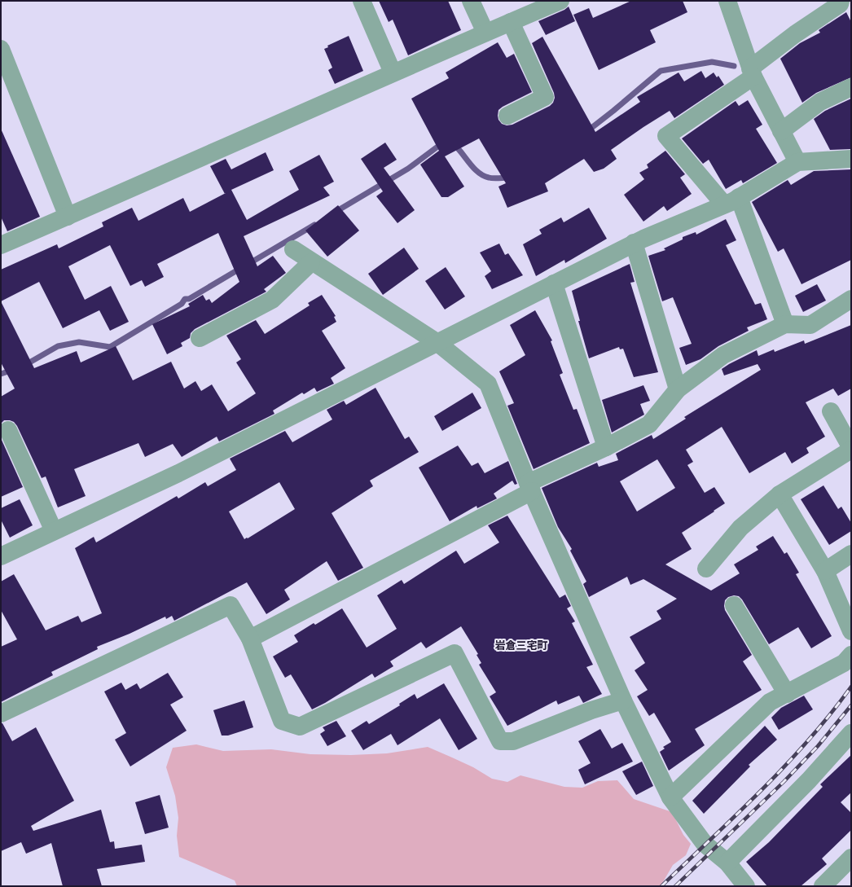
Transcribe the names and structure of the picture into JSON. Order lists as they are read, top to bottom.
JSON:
{
  "districts": ["岩倉三宅町"]
}
